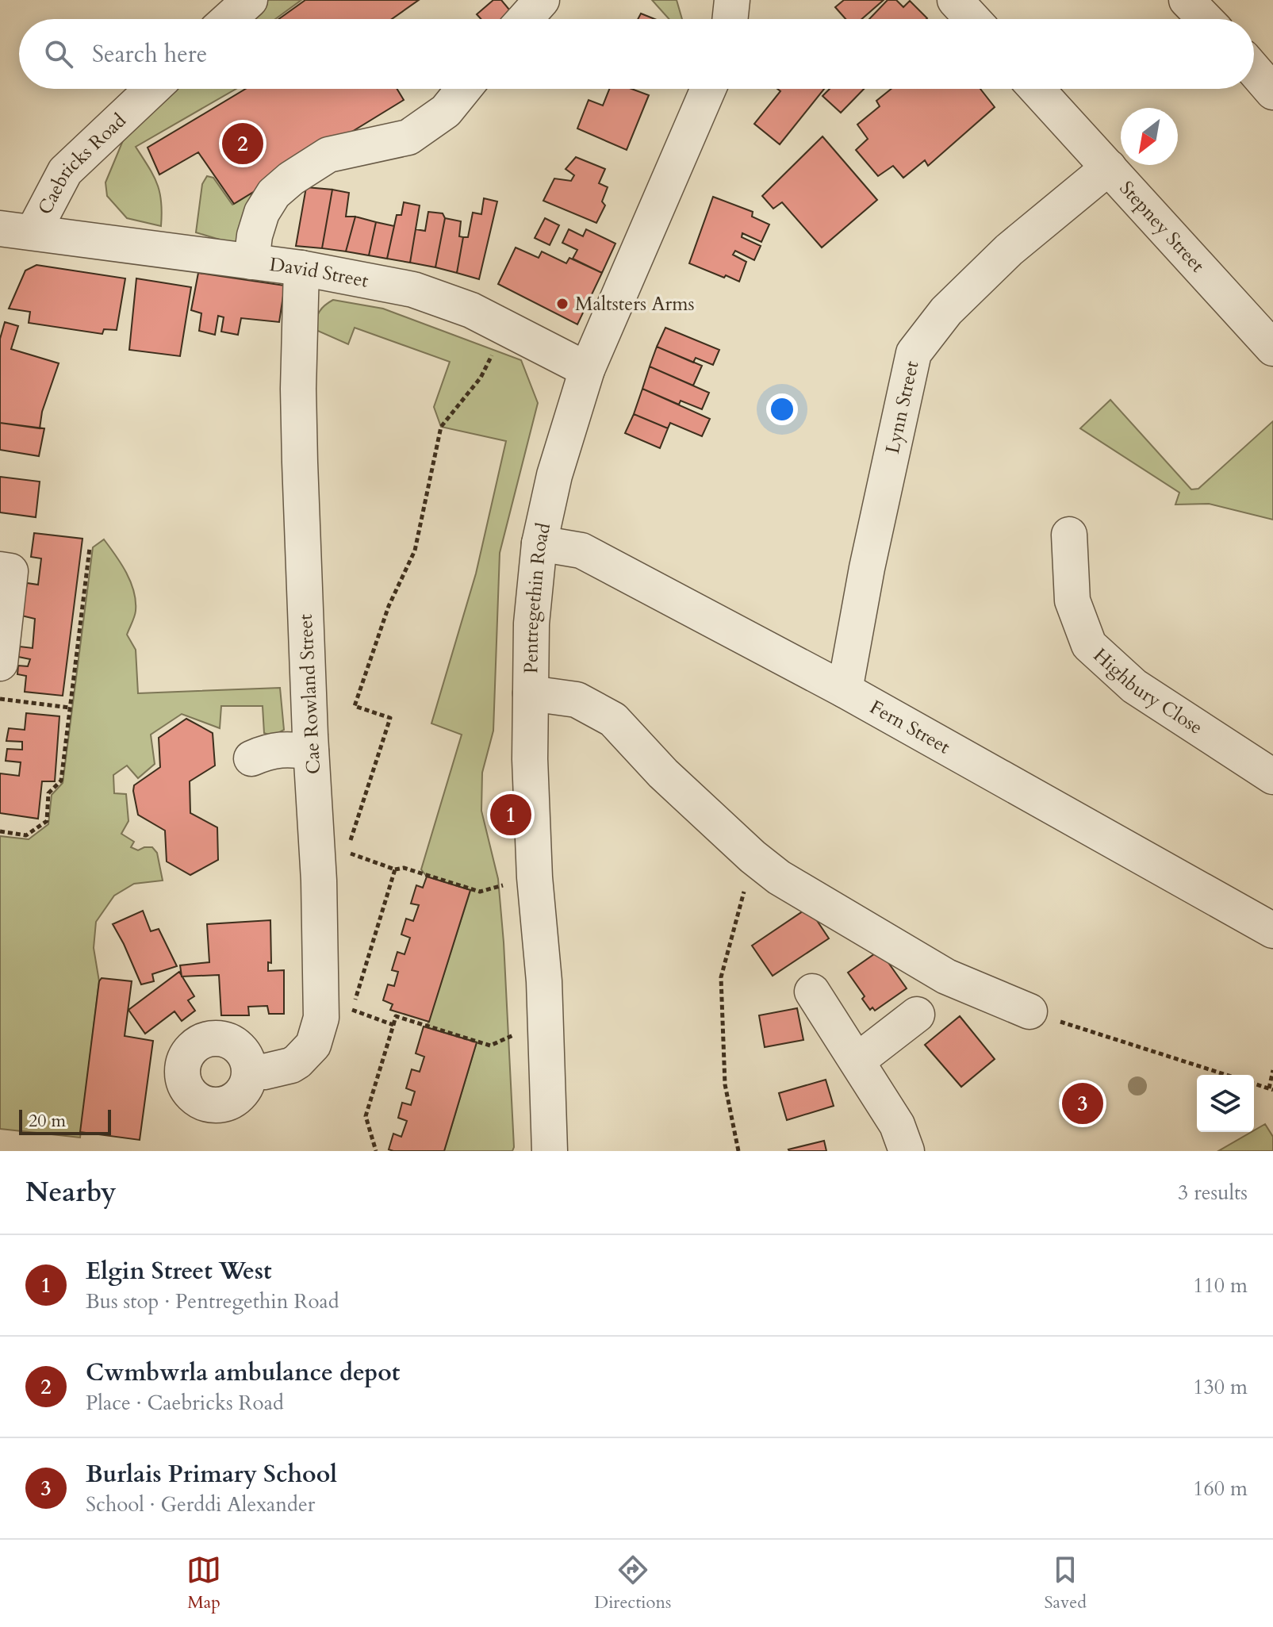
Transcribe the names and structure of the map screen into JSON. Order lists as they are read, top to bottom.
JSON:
{
  "streets": {
    "street": [
      "Caebricks Road",
      "Stepney Street",
      "David Street",
      "Lynn Street",
      "Pentregethin Road",
      "Highbury Close",
      "Cae Rowland Street",
      "Fern Street"
    ]
  },
  "crossings": [
    ["Caebricks Road", "David Street"],
    ["Stepney Street", "Lynn Street"],
    ["David Street", "Pentregethin Road"],
    ["David Street", "Cae Rowland Street"],
    ["Lynn Street", "Fern Street"],
    ["Pentregethin Road", "Fern Street"]
  ],
  "places": ["Maltsters Arms"],
  "scale_bar": "20 m",
  "north": "bottom left",
  "page": {
    "search": "Search here",
    "pins": ["2", "1", "3"],
    "scale": "20 m",
    "heading": ["Nearby", "3 results"],
    "list": [
      {
        "mark": "1",
        "name": "Elgin Street West",
        "note": "Bus stop · Pentregethin Road",
        "value": "110 m"
      },
      {
        "mark": "2",
        "name": "Cwmbwrla ambulance depot",
        "note": "Place · Caebricks Road",
        "value": "130 m"
      },
      {
        "mark": "3",
        "name": "Burlais Primary School",
        "note": "School · Gerddi Alexander",
        "value": "160 m"
      }
    ],
    "nav": ["Map", "Directions", "Saved"]
  }
}
